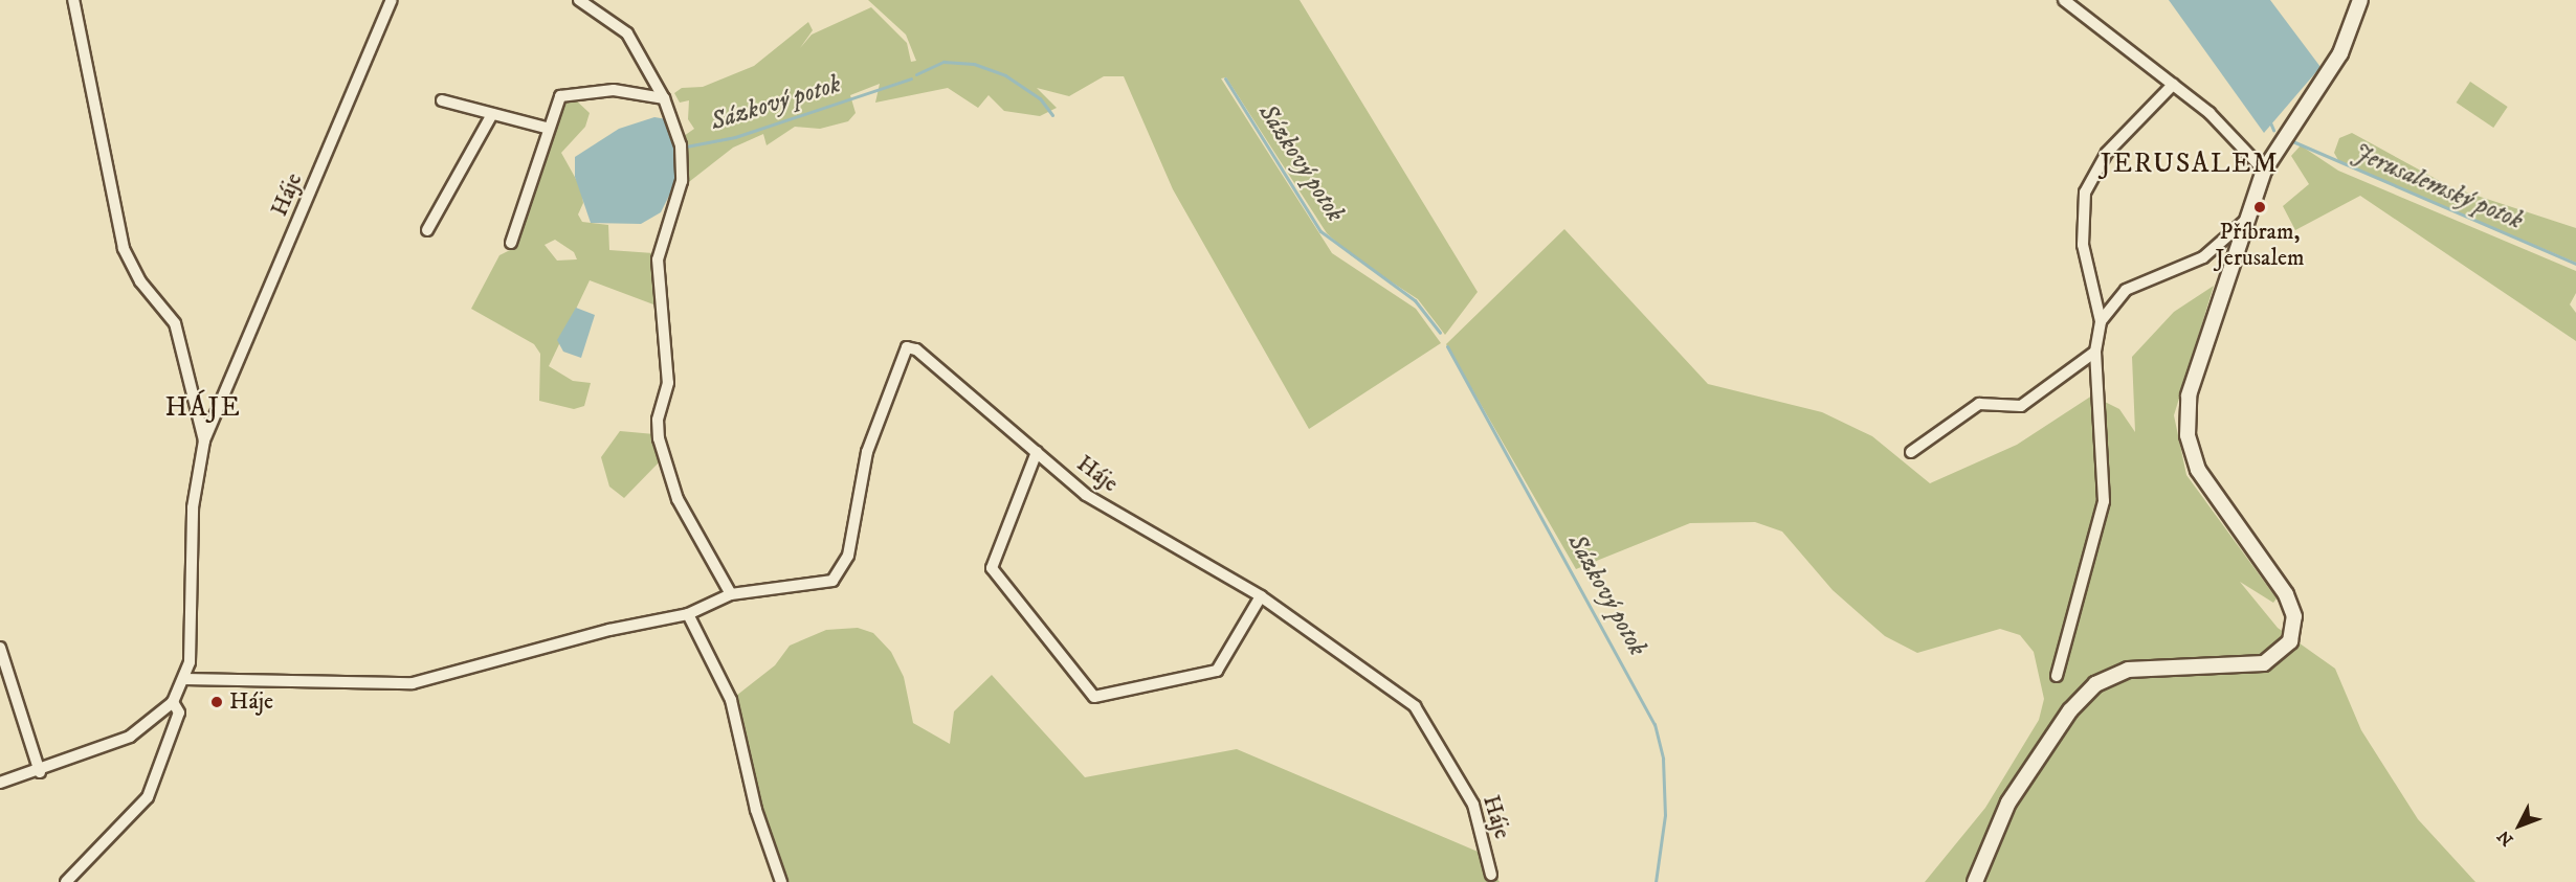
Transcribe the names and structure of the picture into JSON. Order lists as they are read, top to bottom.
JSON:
{
  "streets": {
    "street": ["Háje"]
  },
  "districts": ["JERUSALEM", "HÁJE"],
  "water": ["Sázkový potok", "Jerusalemský potok"],
  "places": ["Příbram, Jerusalem", "Háje"],
  "north": "bottom left"
}
